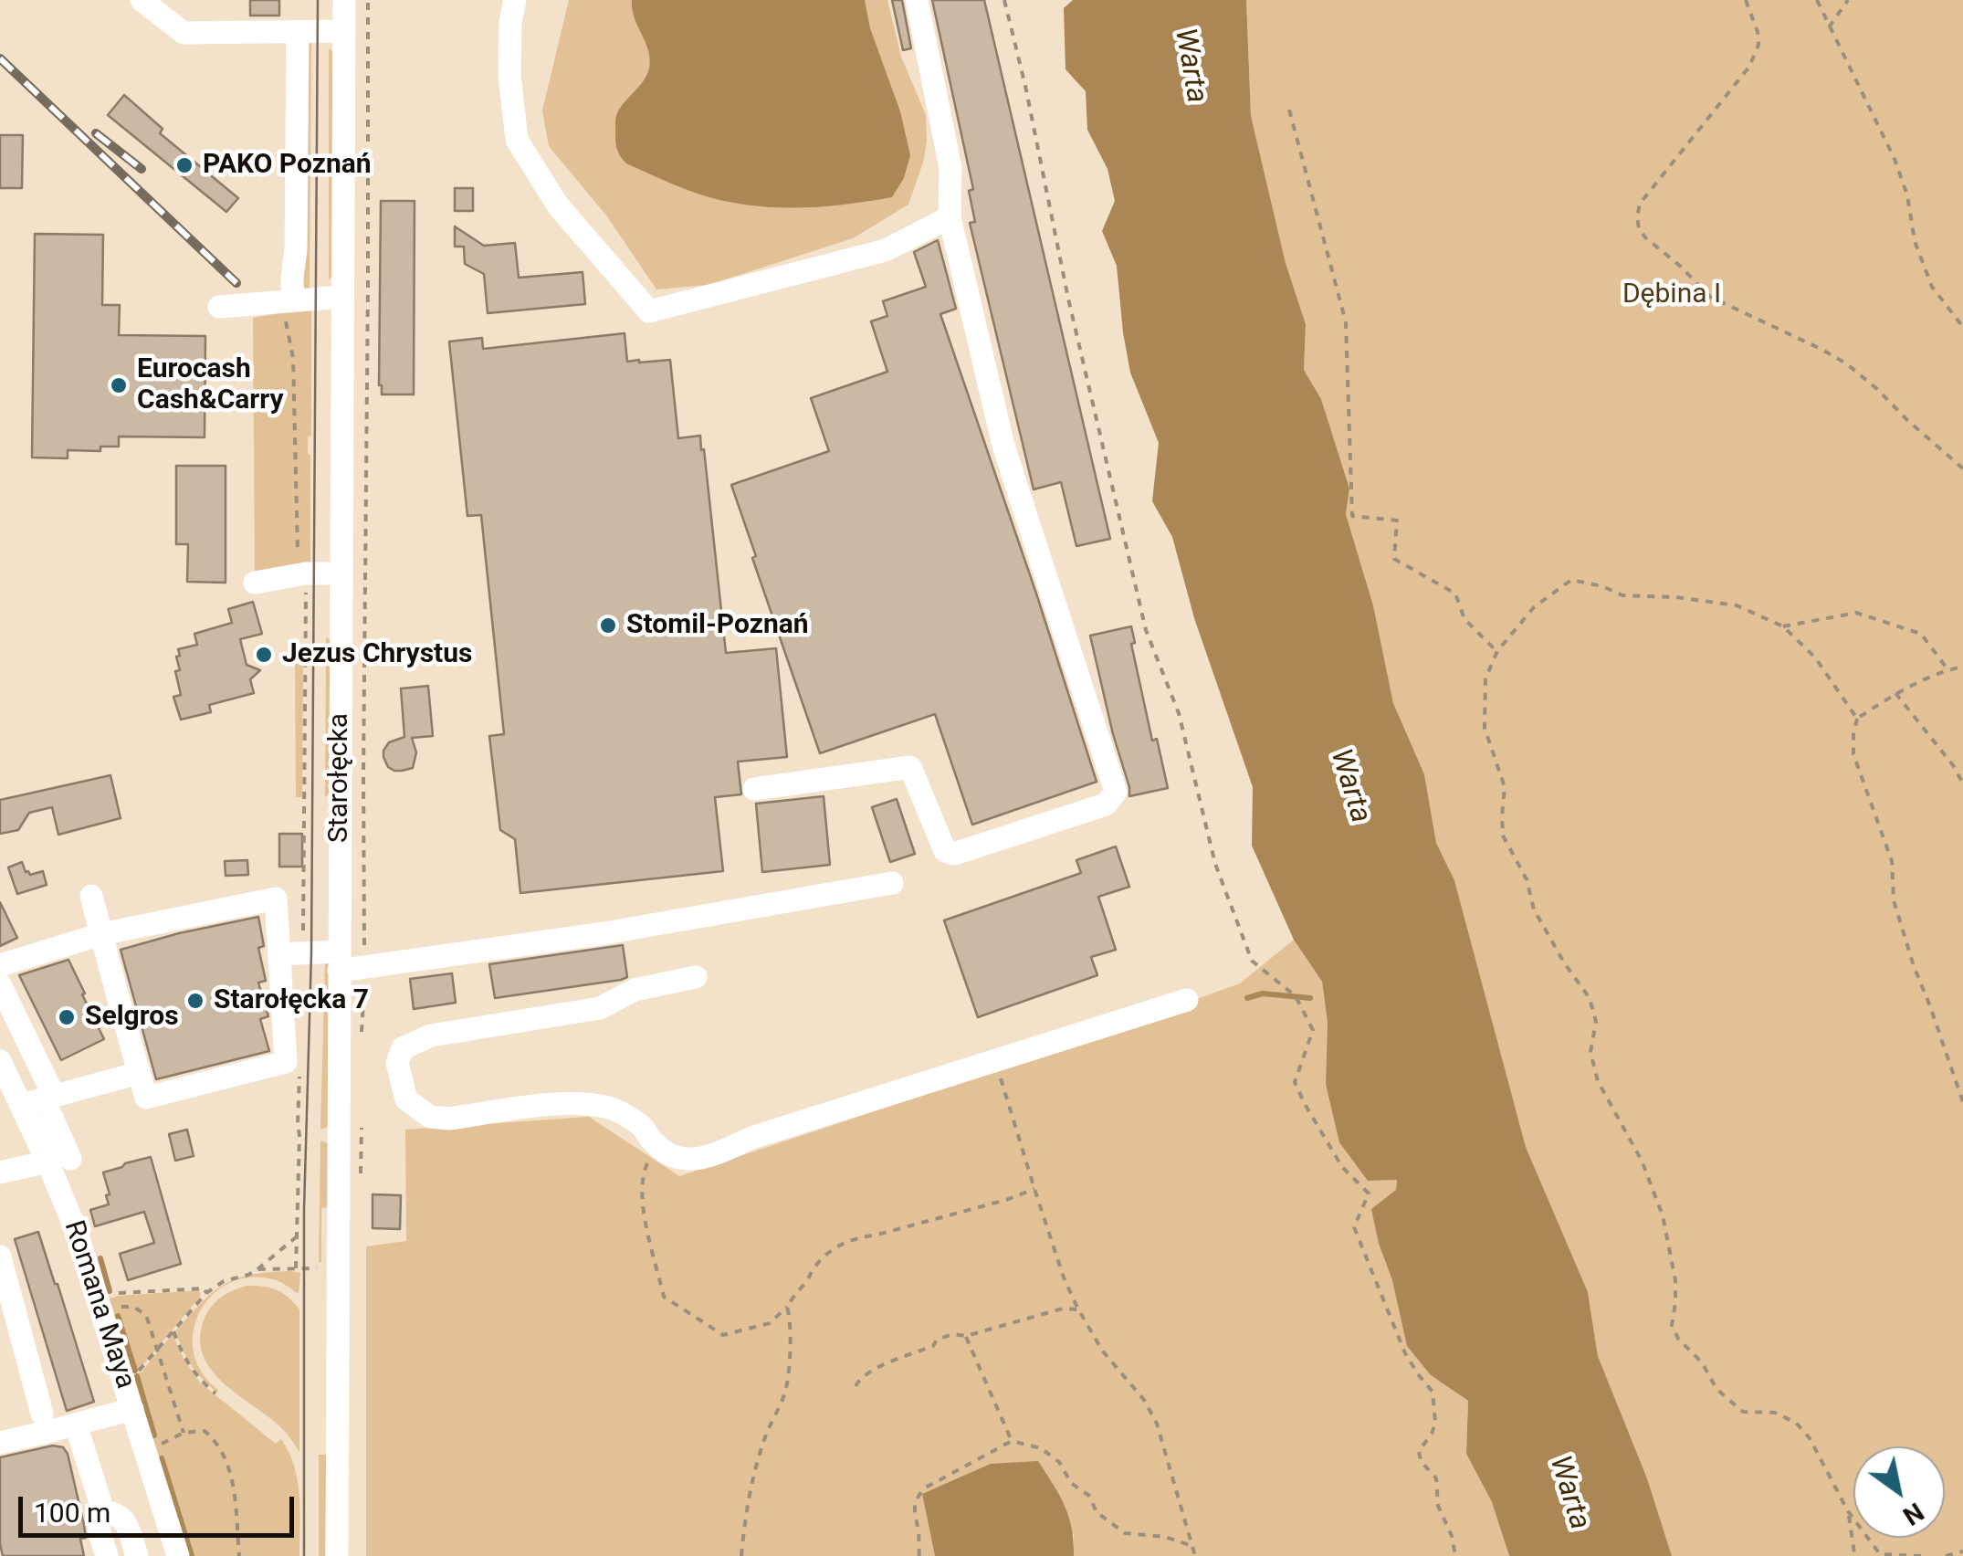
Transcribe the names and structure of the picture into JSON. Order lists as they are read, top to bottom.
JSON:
{
  "streets": {
    "street": ["Starołęcka", "Romana Maya"]
  },
  "water": ["Warta"],
  "parks": ["Dębina I"],
  "places": [
    "PAKO Poznań",
    "Eurocash Cash&Carry",
    "Stomil-Poznań",
    "Jezus Chrystus",
    "Starołęcka 7",
    "Selgros"
  ],
  "scale_bar": "100 m",
  "north": "bottom right"
}
